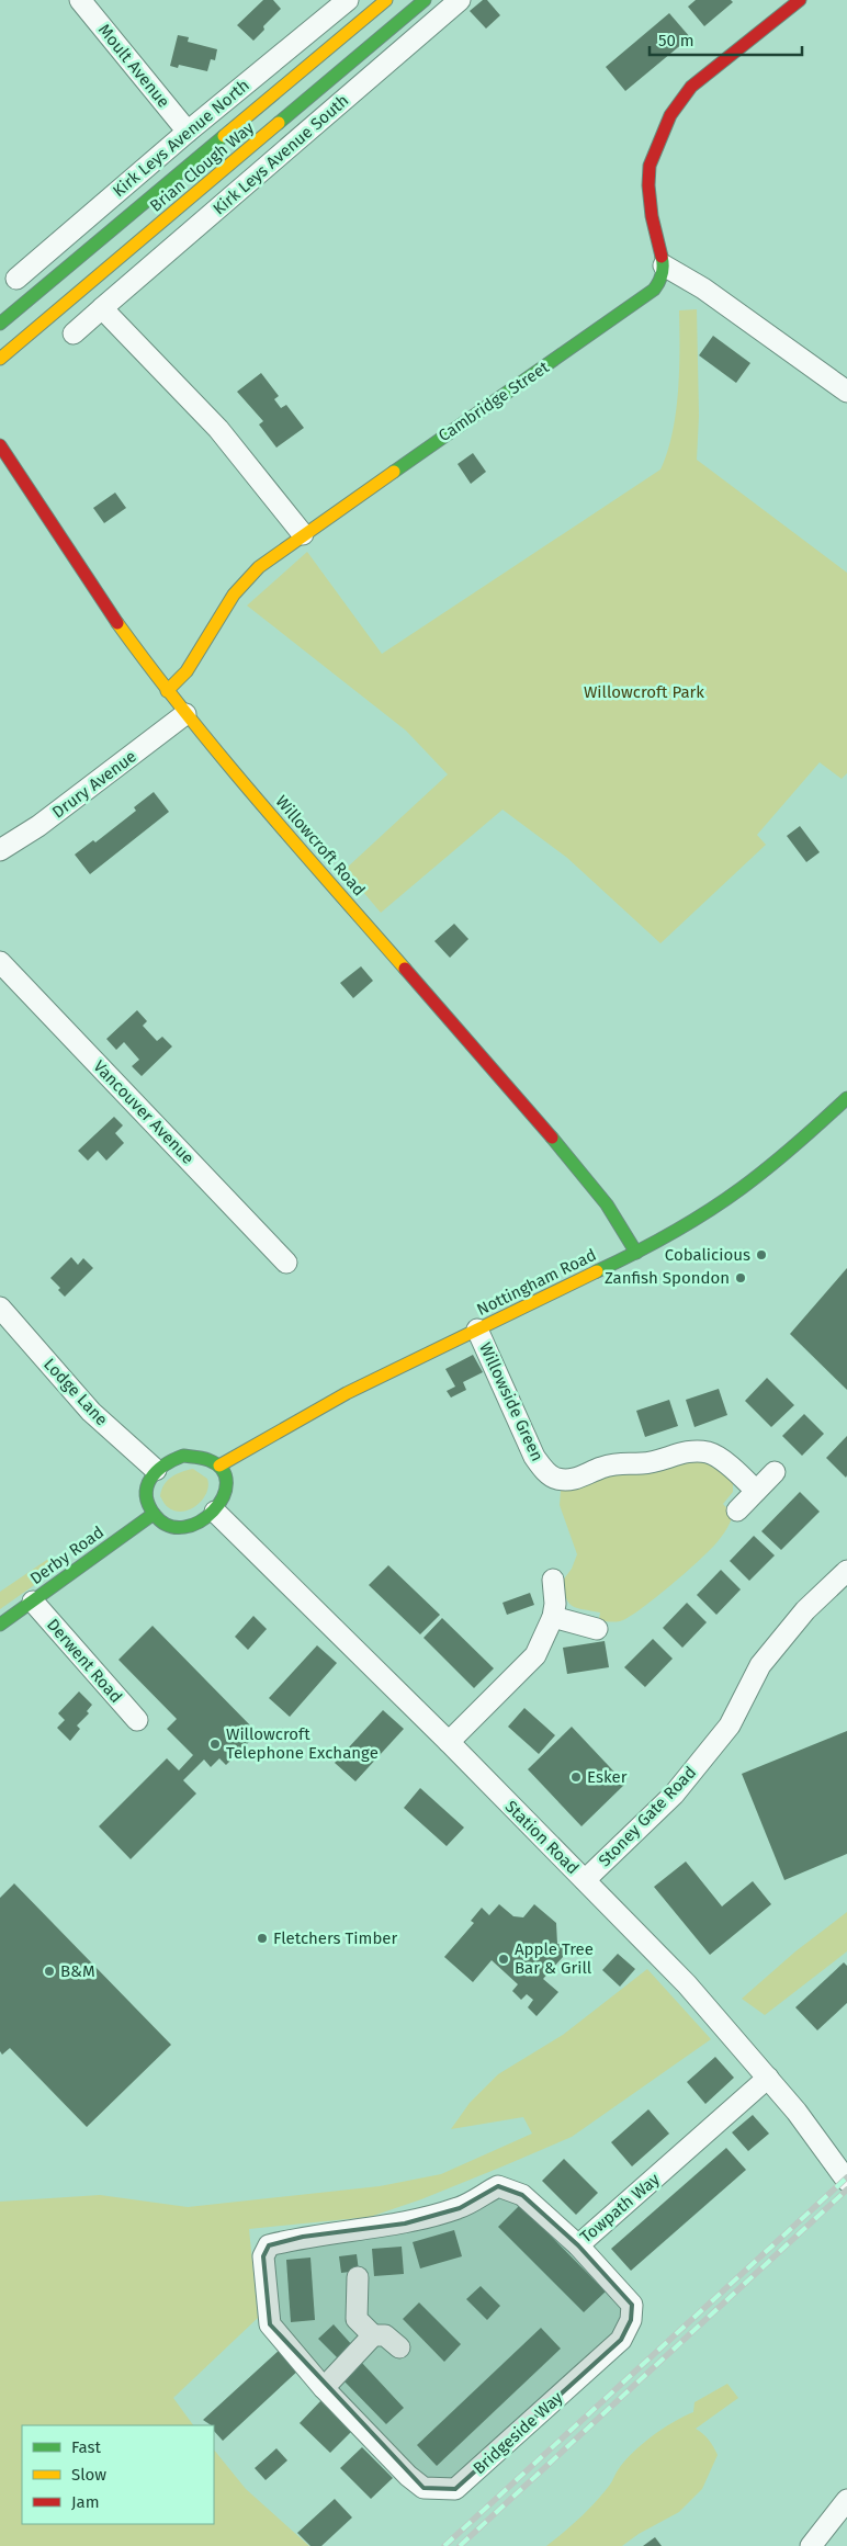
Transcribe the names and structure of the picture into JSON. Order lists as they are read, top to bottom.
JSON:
{
  "streets": {
    "main road": [
      "Brian Clough Way",
      "Cambridge Street",
      "Willowcroft Road",
      "Nottingham Road",
      "Derby Road"
    ],
    "street": [
      "Moult Avenue",
      "Kirk Leys Avenue North",
      "Kirk Leys Avenue South",
      "Drury Avenue",
      "Vancouver Avenue",
      "Lodge Lane",
      "Willowside Green",
      "Derwent Road",
      "Stoney Gate Road",
      "Station Road",
      "Towpath Way",
      "Bridgeside Way"
    ]
  },
  "crossings": [
    ["Moult Avenue", "Kirk Leys Avenue North"],
    ["Cambridge Street", "Willowcroft Road"],
    ["Drury Avenue", "Willowcroft Road"],
    ["Willowcroft Road", "Nottingham Road"],
    ["Nottingham Road", "Lodge Lane"],
    ["Nottingham Road", "Willowside Green"],
    ["Nottingham Road", "Derby Road"],
    ["Nottingham Road", "Station Road"],
    ["Lodge Lane", "Derby Road"],
    ["Lodge Lane", "Station Road"],
    ["Derby Road", "Derwent Road"],
    ["Derby Road", "Station Road"],
    ["Stoney Gate Road", "Station Road"],
    ["Station Road", "Towpath Way"],
    ["Towpath Way", "Bridgeside Way"]
  ],
  "parks": ["Willowcroft Park"],
  "places": [
    "Cobalicious",
    "Zanfish Spondon",
    "Willowcroft Telephone Exchange",
    "Esker",
    "Fletchers Timber",
    "Apple Tree Bar & Grill",
    "B&M"
  ],
  "legend": ["Fast", "Slow", "Jam"],
  "scale_bar": "50 m"
}
